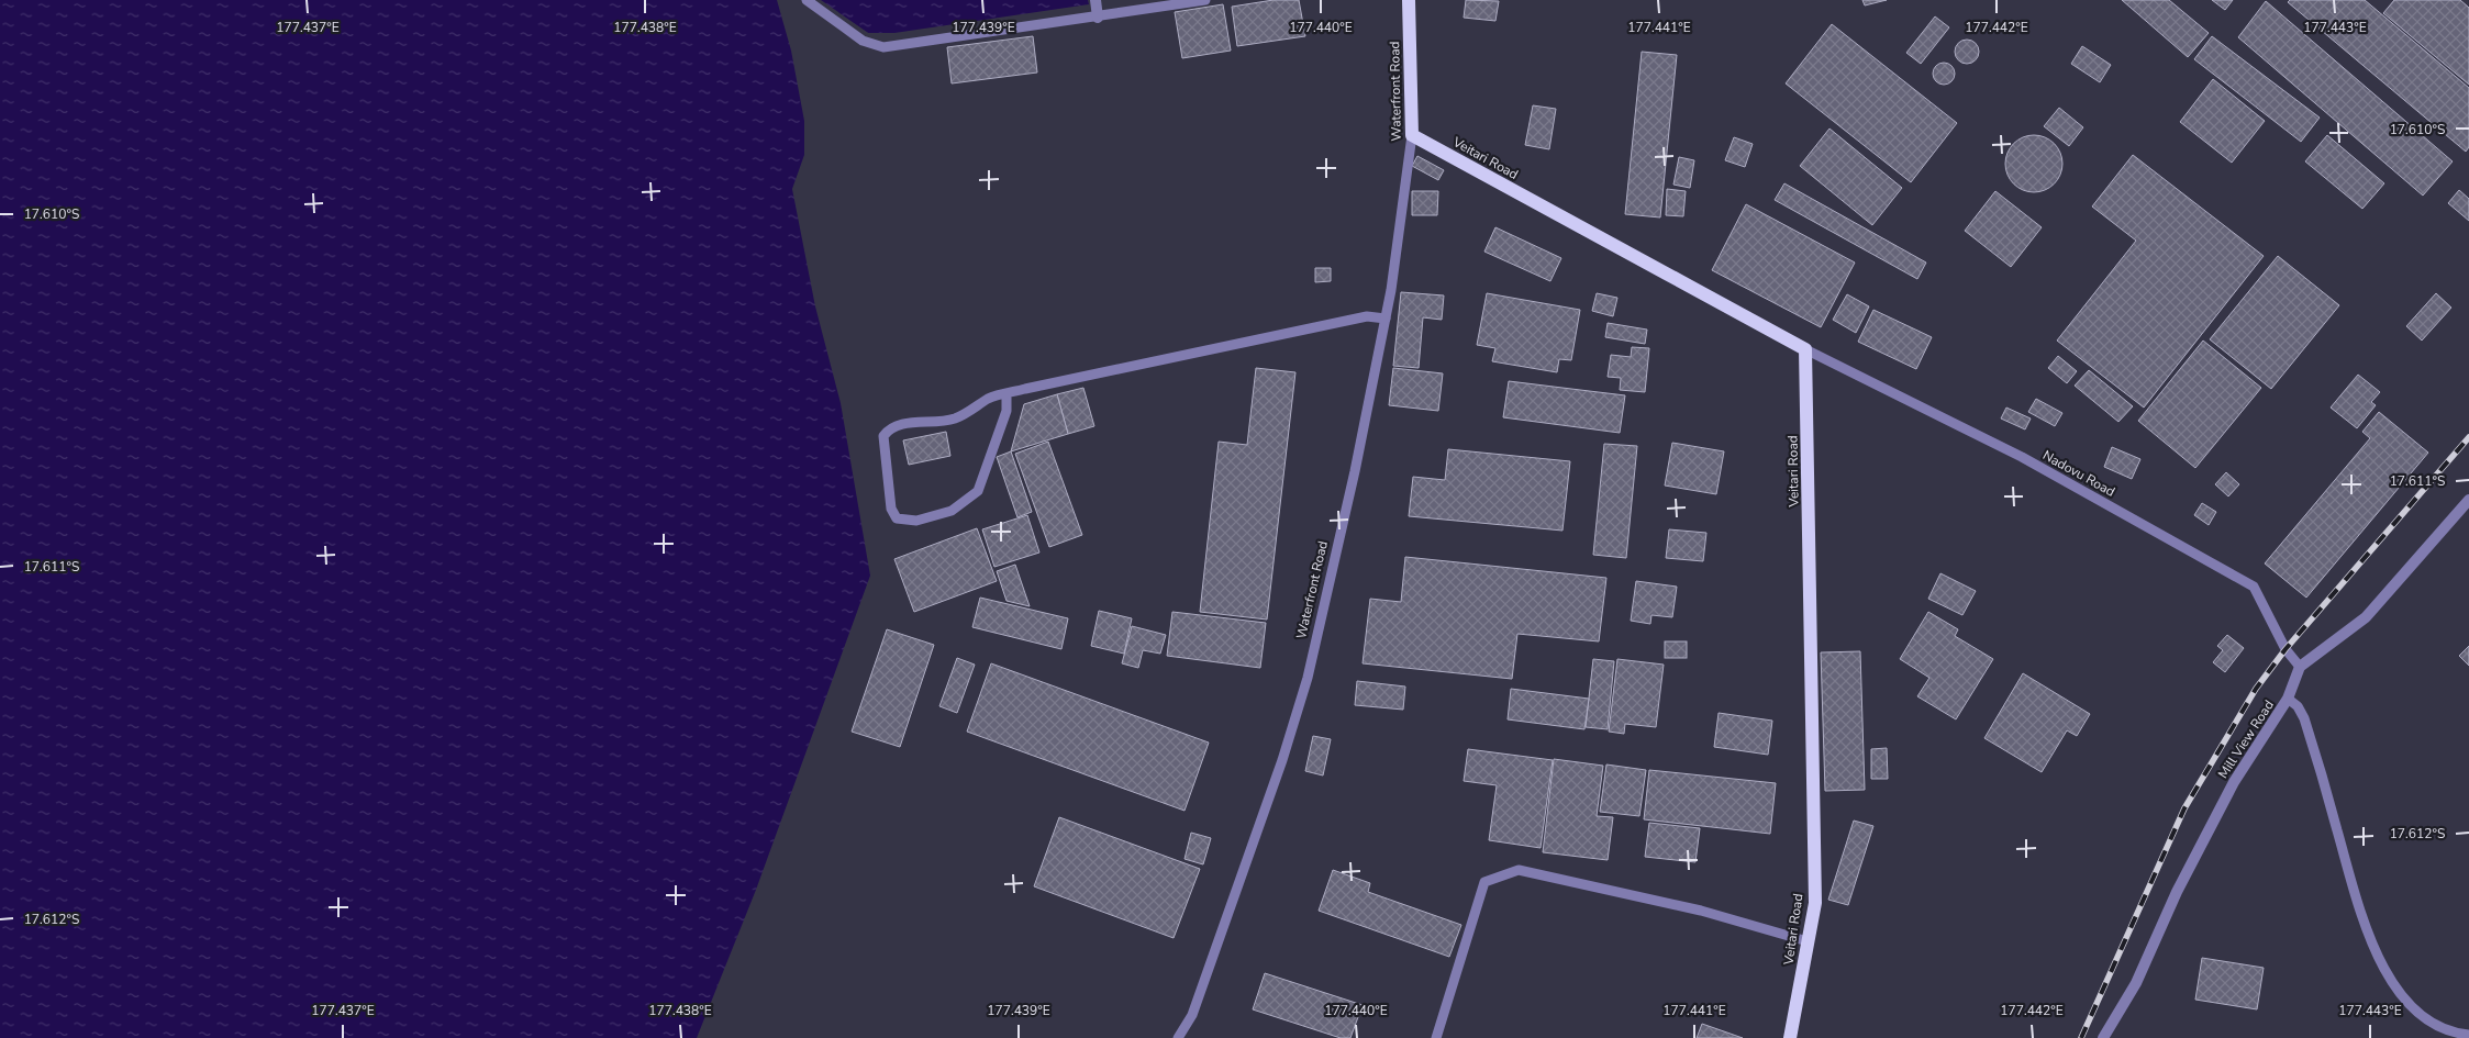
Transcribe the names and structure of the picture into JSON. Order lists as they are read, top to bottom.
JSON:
{
  "streets": {
    "main road": ["Waterfront Road", "Veitari Road"],
    "street": ["Mill View Road"],
    "lane": ["Nadovu Road"]
  },
  "crossings": [
    ["Waterfront Road", "Veitari Road"],
    ["Veitari Road", "Nadovu Road"],
    ["Nadovu Road", "Mill View Road"]
  ],
  "coordinates": [
    "177.437°E",
    "177.438°E",
    "177.439°E",
    "177.440°E",
    "177.441°E",
    "177.442°E",
    "177.443°E",
    "17.610°S",
    "17.611°S",
    "17.612°S"
  ]
}
